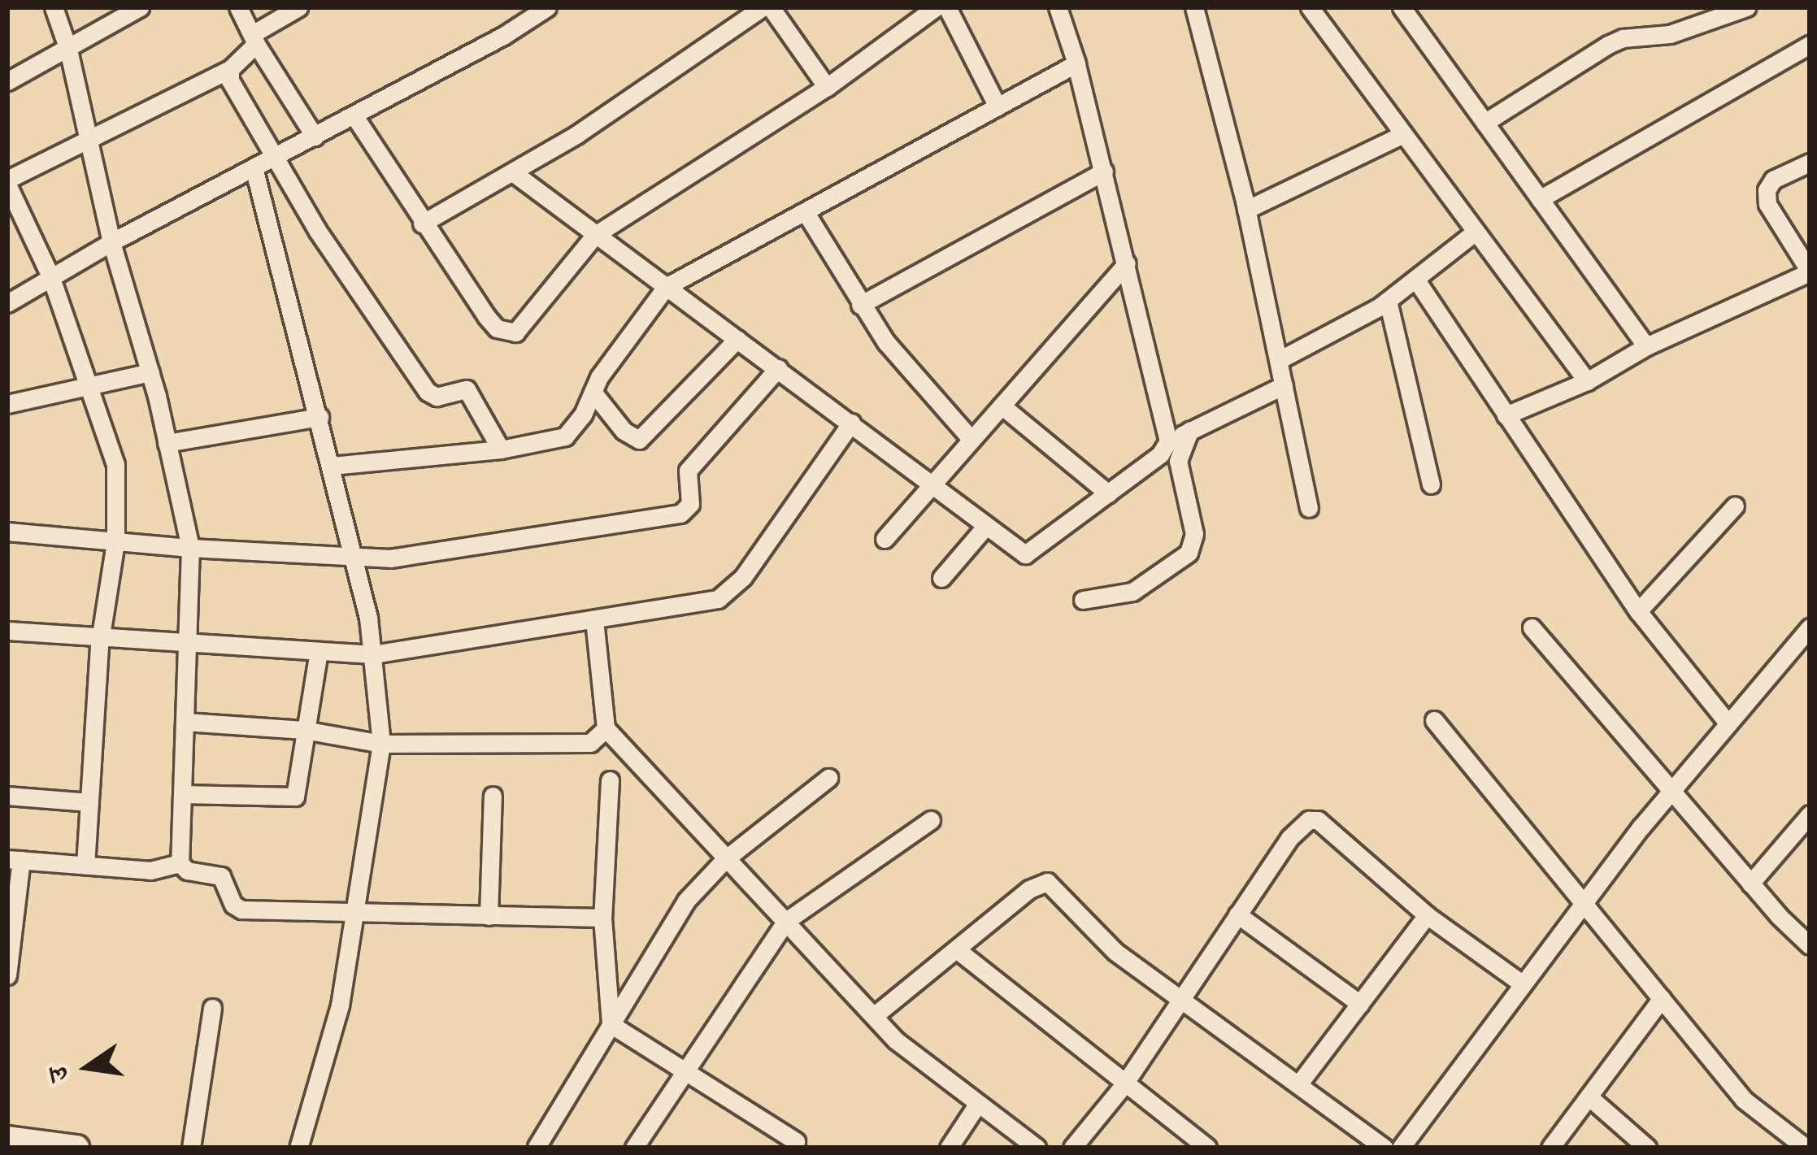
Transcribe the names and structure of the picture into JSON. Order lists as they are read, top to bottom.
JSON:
{
  "north": "left"
}
